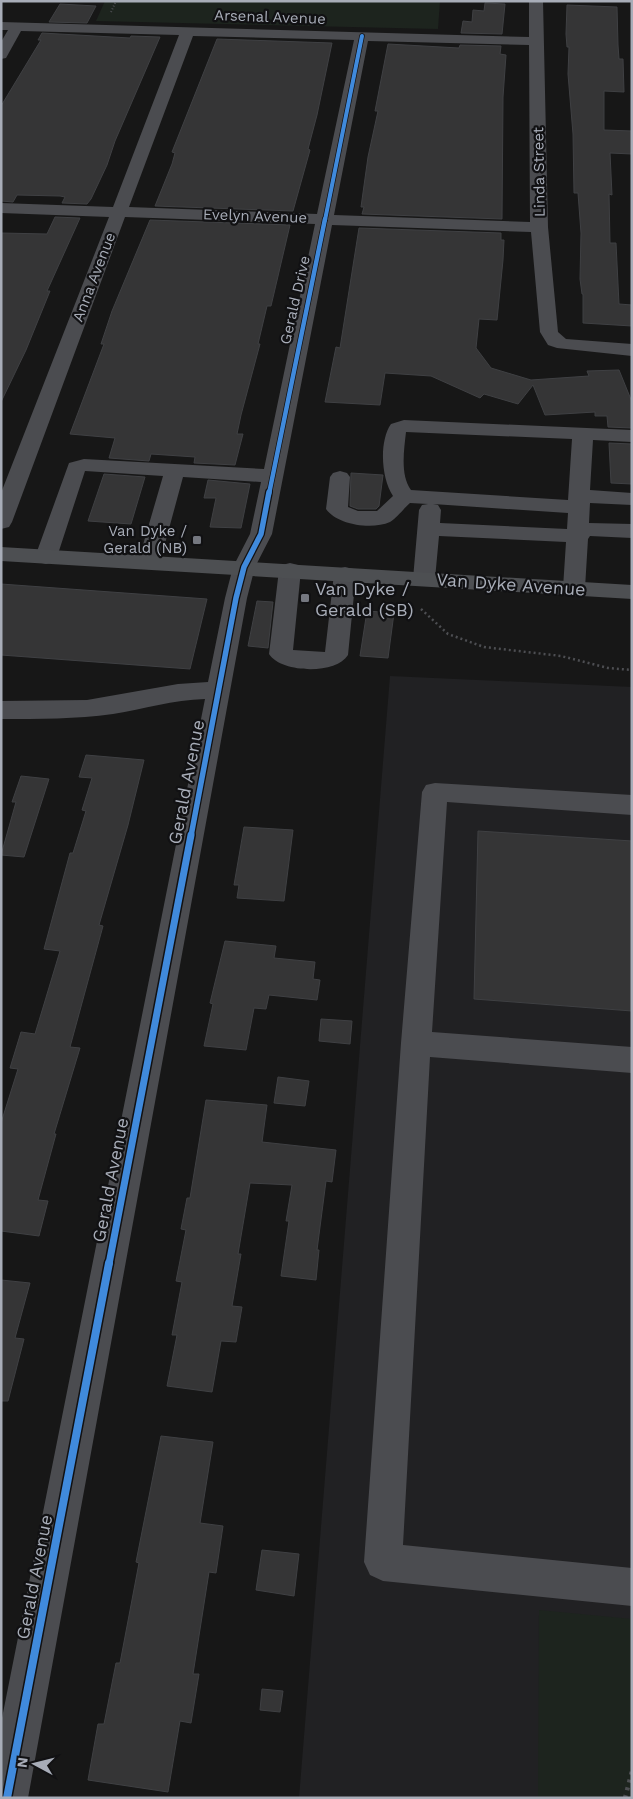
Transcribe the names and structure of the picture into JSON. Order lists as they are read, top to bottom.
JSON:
{
  "streets": {
    "main road": ["Van Dyke Avenue"],
    "street": [
      "Arsenal Avenue",
      "Linda Street",
      "Evelyn Avenue",
      "Anna Avenue",
      "Gerald Drive",
      "Gerald Avenue"
    ]
  },
  "crossings": [
    ["Arsenal Avenue", "Linda Street"],
    ["Arsenal Avenue", "Anna Avenue"],
    ["Arsenal Avenue", "Gerald Drive"],
    ["Linda Street", "Evelyn Avenue"],
    ["Evelyn Avenue", "Anna Avenue"],
    ["Evelyn Avenue", "Gerald Drive"],
    ["Gerald Drive", "Van Dyke Avenue"],
    ["Gerald Drive", "Gerald Avenue"],
    ["Van Dyke Avenue", "Gerald Avenue"]
  ],
  "places": {
    "transit": ["Van Dyke / Gerald (NB)", "Van Dyke / Gerald (SB)"]
  },
  "north": "left"
}
